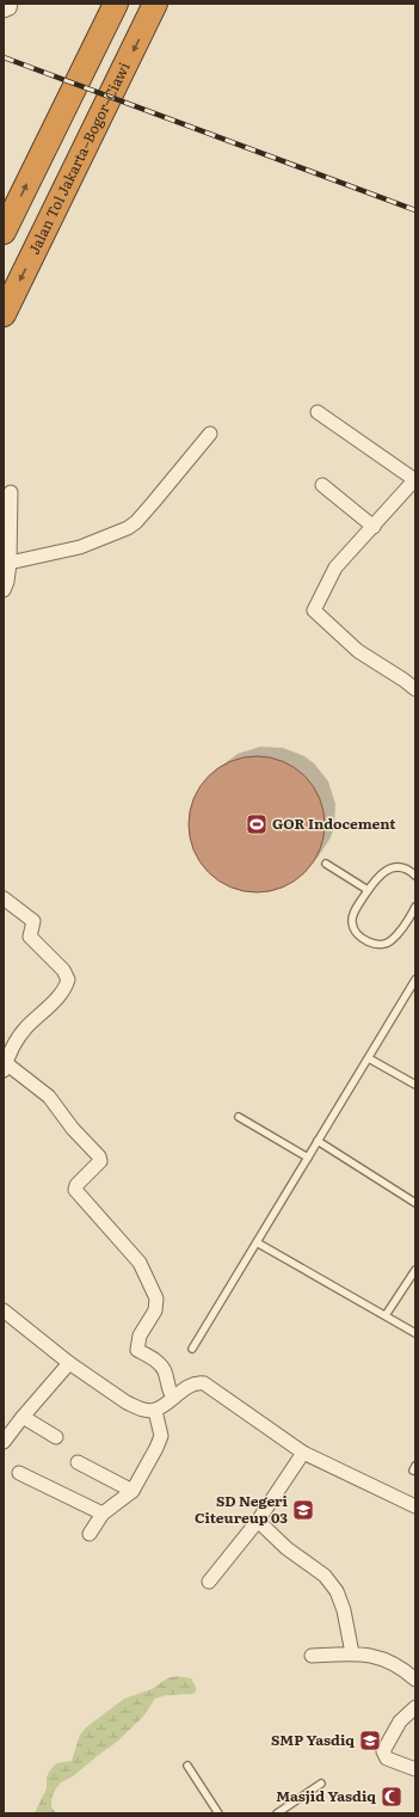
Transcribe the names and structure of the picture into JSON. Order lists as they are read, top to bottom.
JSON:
{
  "streets": {
    "highway": ["Jalan Tol Jakarta–Bogor–Ciawi"]
  },
  "places": {
    "sports": ["GOR Indocement"],
    "school or university": ["SD Negeri Citeureup 03", "SMP Yasdiq"],
    "mosque": ["Masjid Yasdiq"]
  }
}
